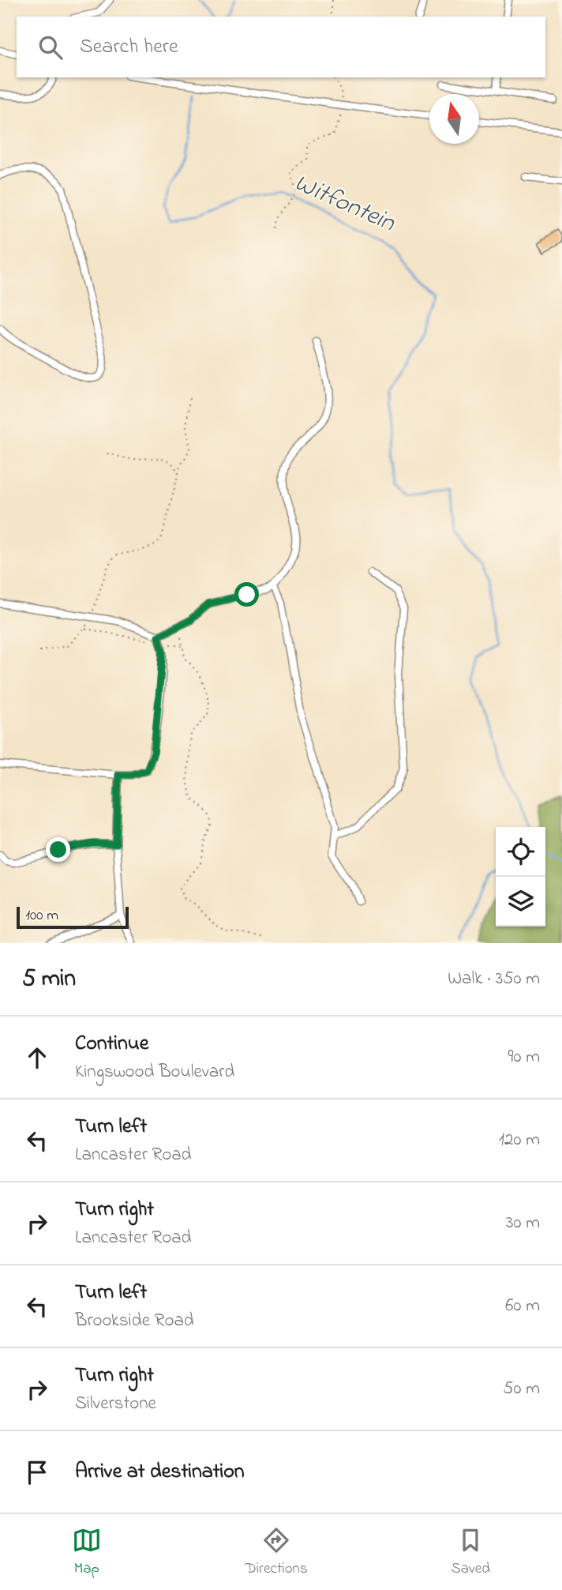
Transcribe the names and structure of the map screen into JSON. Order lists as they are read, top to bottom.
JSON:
{
  "water": ["Witfontein"],
  "scale_bar": "100 m",
  "north": "top",
  "page": {
    "search": "Search here",
    "scale": "100 m",
    "heading": ["5 min", "Walk · 350 m"],
    "list": [
      ["Continue", "Kingswood Boulevard", "90 m"],
      ["Turn left", "Lancaster Road", "120 m"],
      ["Turn right", "Lancaster Road", "30 m"],
      ["Turn left", "Brookside Road", "60 m"],
      ["Turn right", "Silverstone", "50 m"],
      "Arrive at destination"
    ],
    "nav": ["Map", "Directions", "Saved"]
  }
}
